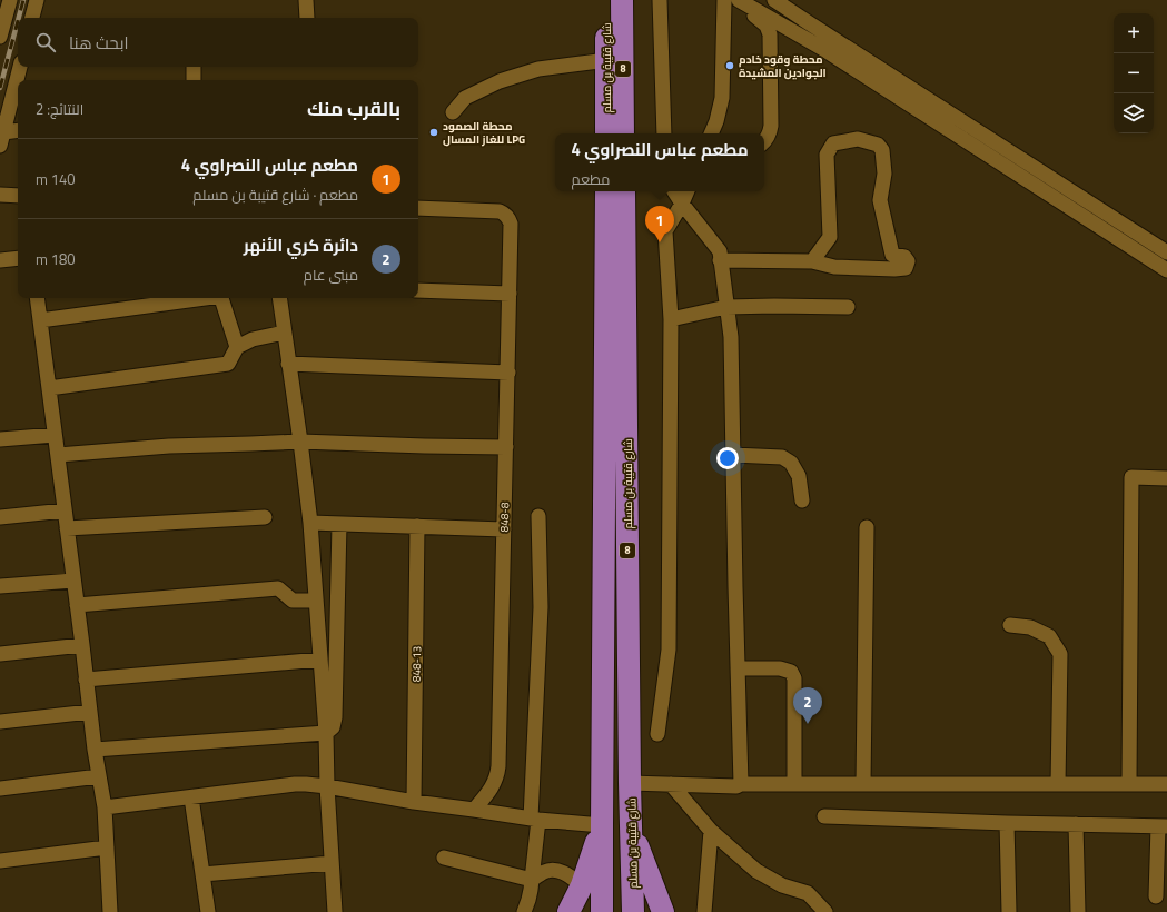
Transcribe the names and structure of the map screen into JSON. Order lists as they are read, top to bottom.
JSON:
{
  "streets": {
    "highway": ["شارع قتيبة بن مسلم", "8"],
    "street": ["848-8", "848-13"]
  },
  "places": ["محطة وقود خادم الجوادين المشيدة", "محطة الصمود للغاز المسال LPG"],
  "page": {
    "map_buttons": ["+", "−"],
    "search": "ابحث هنا",
    "heading": ["بالقرب منك", "النتائج: 2"],
    "popup": ["مطعم عباس النصراوي 4", "مطعم"],
    "list": [
      {
        "mark": "1",
        "name": "مطعم عباس النصراوي 4",
        "note": "مطعم · شارع قتيبة بن مسلم",
        "value": "140 m"
      },
      {
        "mark": "2",
        "name": "دائرة كري الأنهر",
        "note": "مبنى عام",
        "value": "180 m"
      }
    ],
    "pins": ["1", "2"]
  }
}
